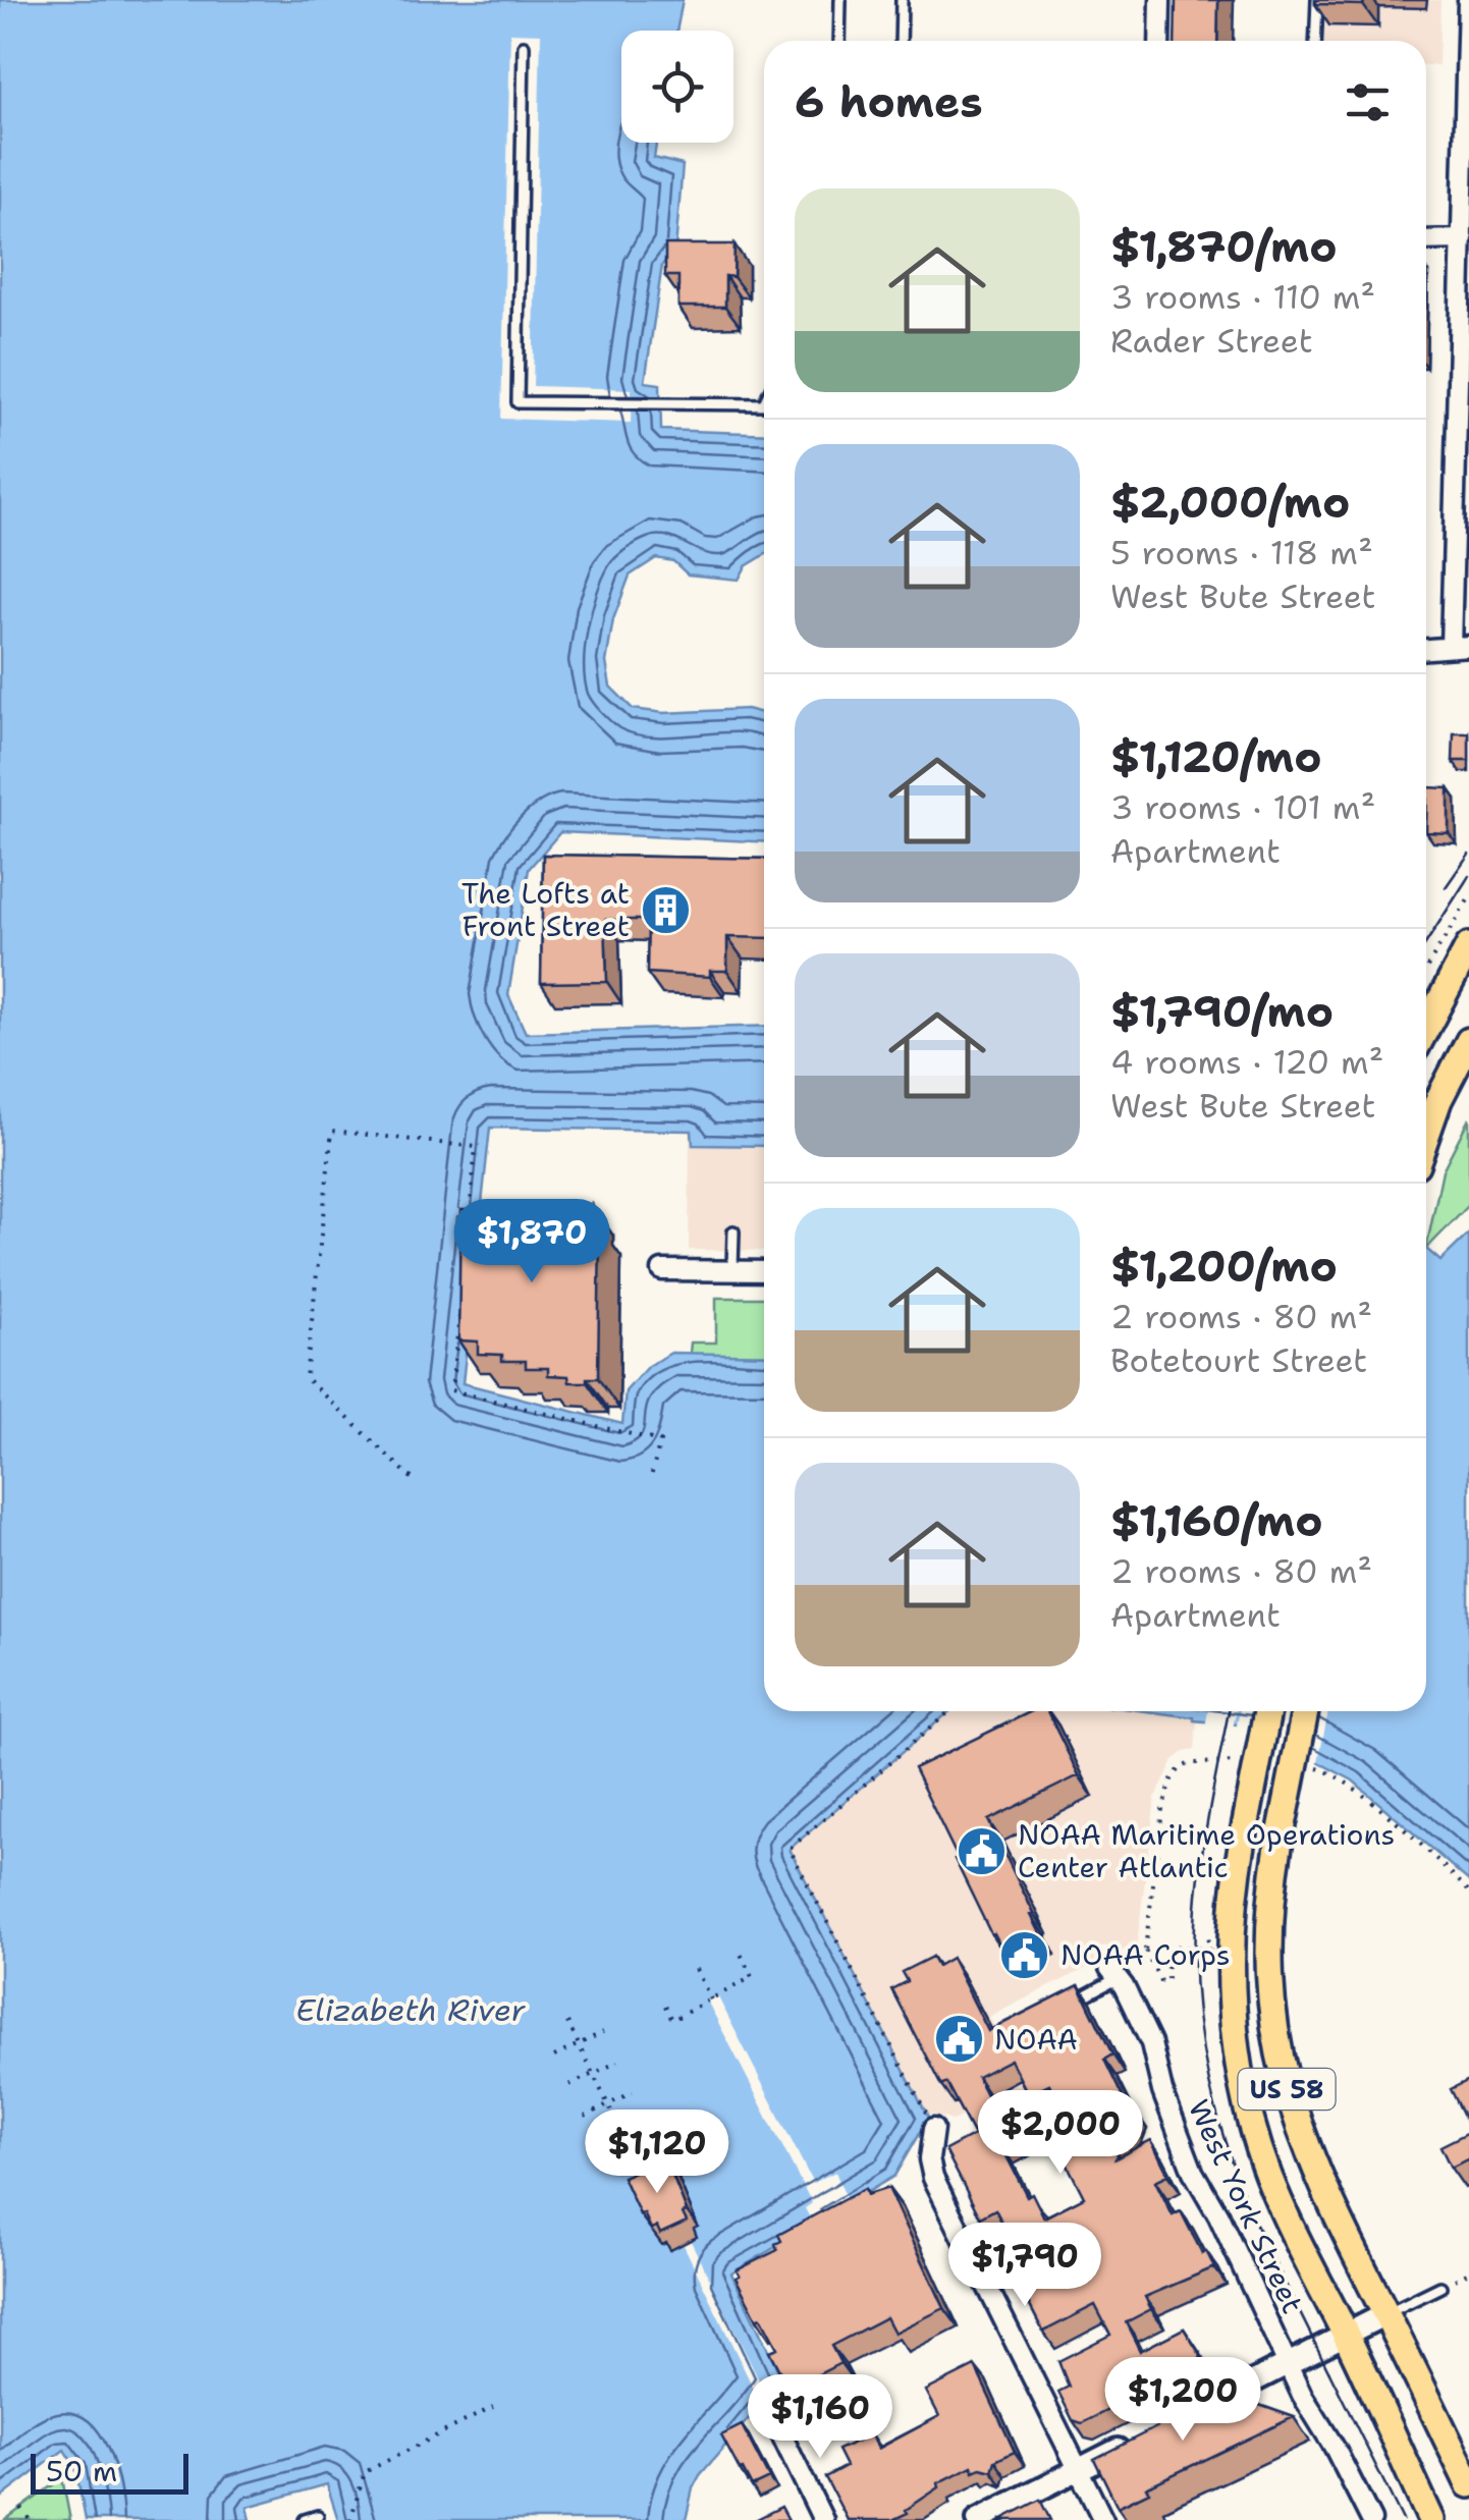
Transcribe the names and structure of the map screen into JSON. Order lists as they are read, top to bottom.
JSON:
{
  "streets": {
    "main road": ["US 58"],
    "street": ["West York Street"]
  },
  "water": ["Elizabeth River"],
  "places": {
    "building": ["The Lofts at Front Street"],
    "public building": ["NOAA Maritime Operations Center Atlantic", "NOAA Corps", "NOAA"]
  },
  "scale_bar": "50 m",
  "page": {
    "heading": "6 homes",
    "list": [
      {
        "name": "$1,870/mo",
        "note": "3 rooms · 110 m² · Rader Street"
      },
      {
        "name": "$2,000/mo",
        "note": "5 rooms · 118 m² · West Bute Street"
      },
      {
        "name": "$1,120/mo",
        "note": "3 rooms · 101 m² · Apartment"
      },
      {
        "name": "$1,790/mo",
        "note": "4 rooms · 120 m² · West Bute Street"
      },
      {
        "name": "$1,200/mo",
        "note": "2 rooms · 80 m² · Botetourt Street"
      },
      {
        "name": "$1,160/mo",
        "note": "2 rooms · 80 m² · Apartment"
      }
    ],
    "price": [
      "$1,870",
      "$2,000",
      "$1,120",
      "$1,790",
      "$1,200",
      "$1,160"
    ],
    "scale": "50 m"
  }
}
